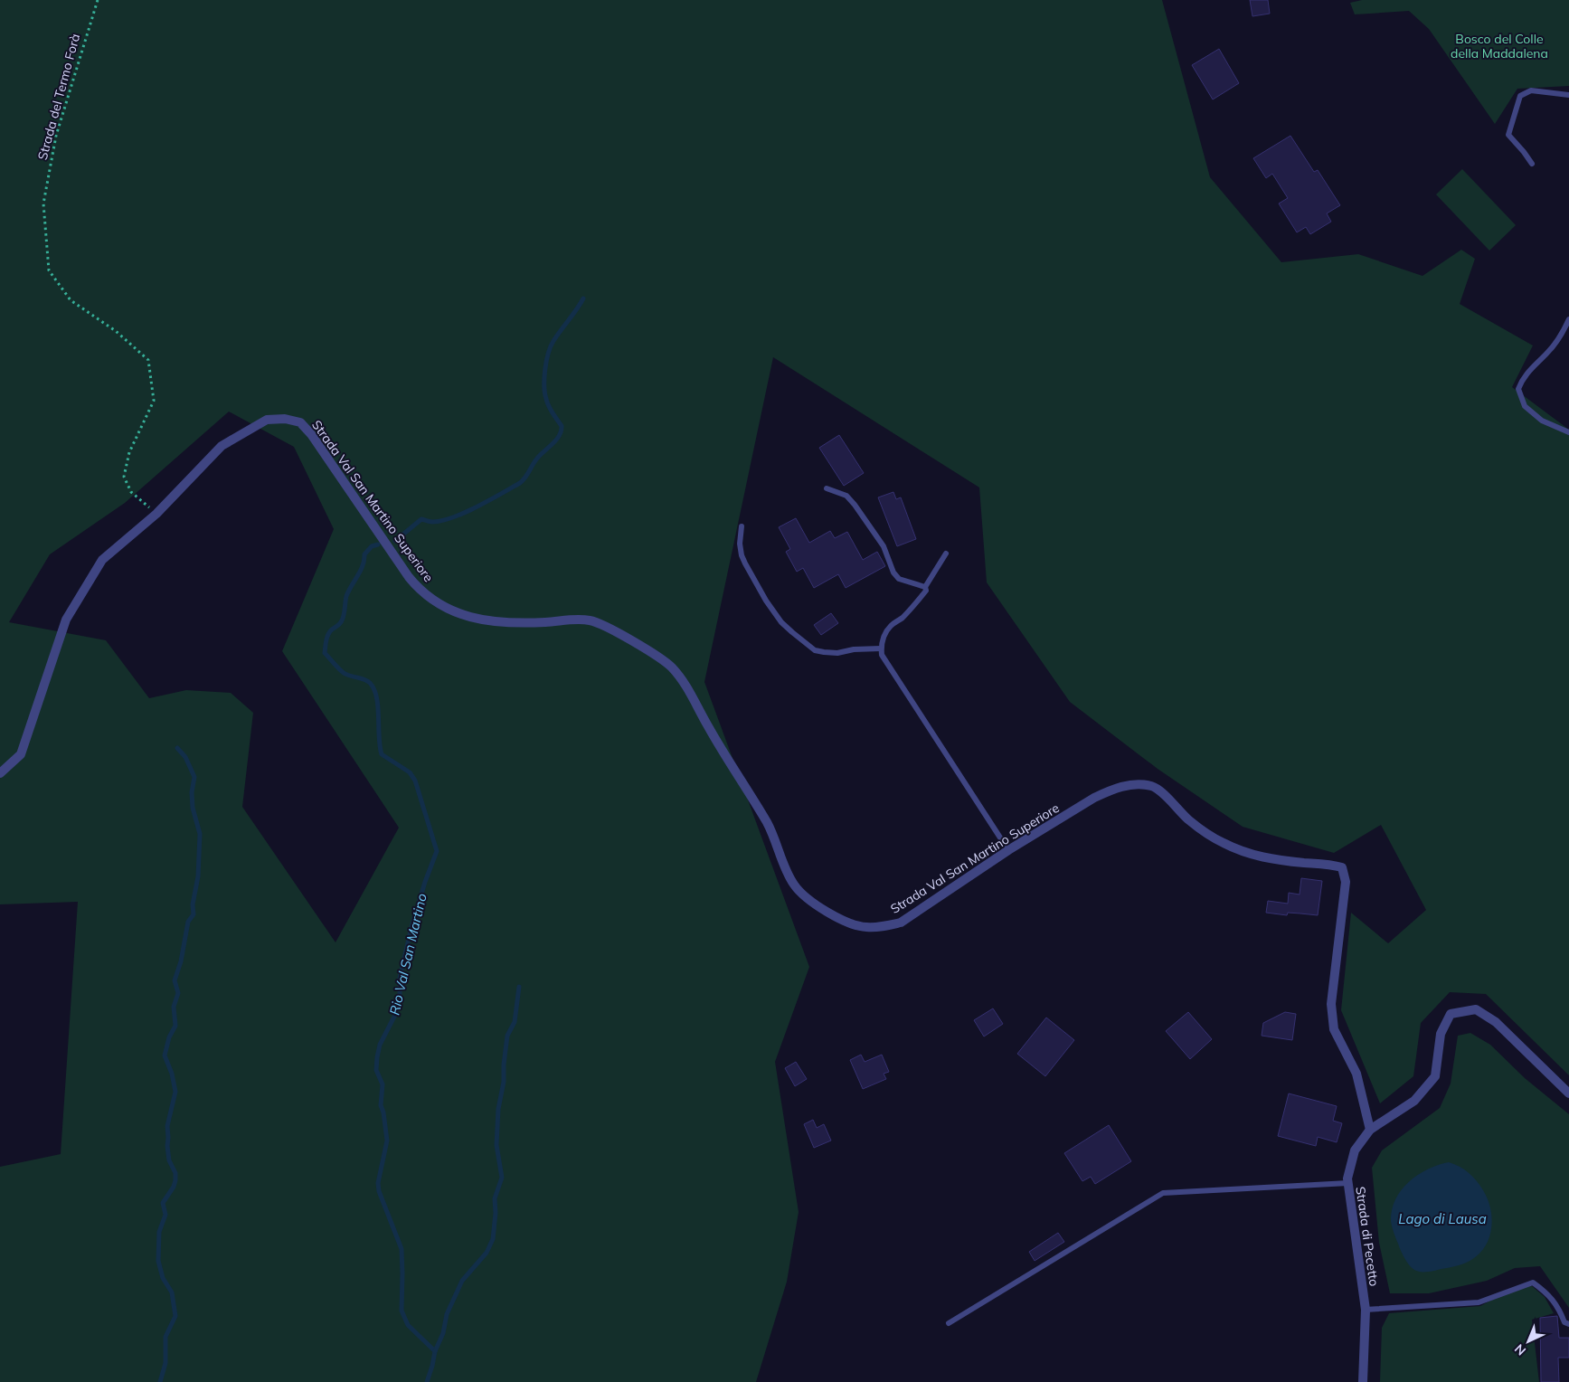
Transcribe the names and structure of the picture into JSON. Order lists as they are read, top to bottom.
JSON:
{
  "streets": {
    "street": ["Strada Val San Martino Superiore", "Strada di Pecetto"],
    "path": ["Strada del Termo Forà"]
  },
  "crossings": [
    ["Strada del Termo Forà", "Strada Val San Martino Superiore"],
    ["Strada Val San Martino Superiore", "Strada di Pecetto"]
  ],
  "water": ["Rio Val San Martino", "Lago di Lausa"],
  "parks": ["Bosco del Colle della Maddalena"],
  "north": "bottom left"
}
